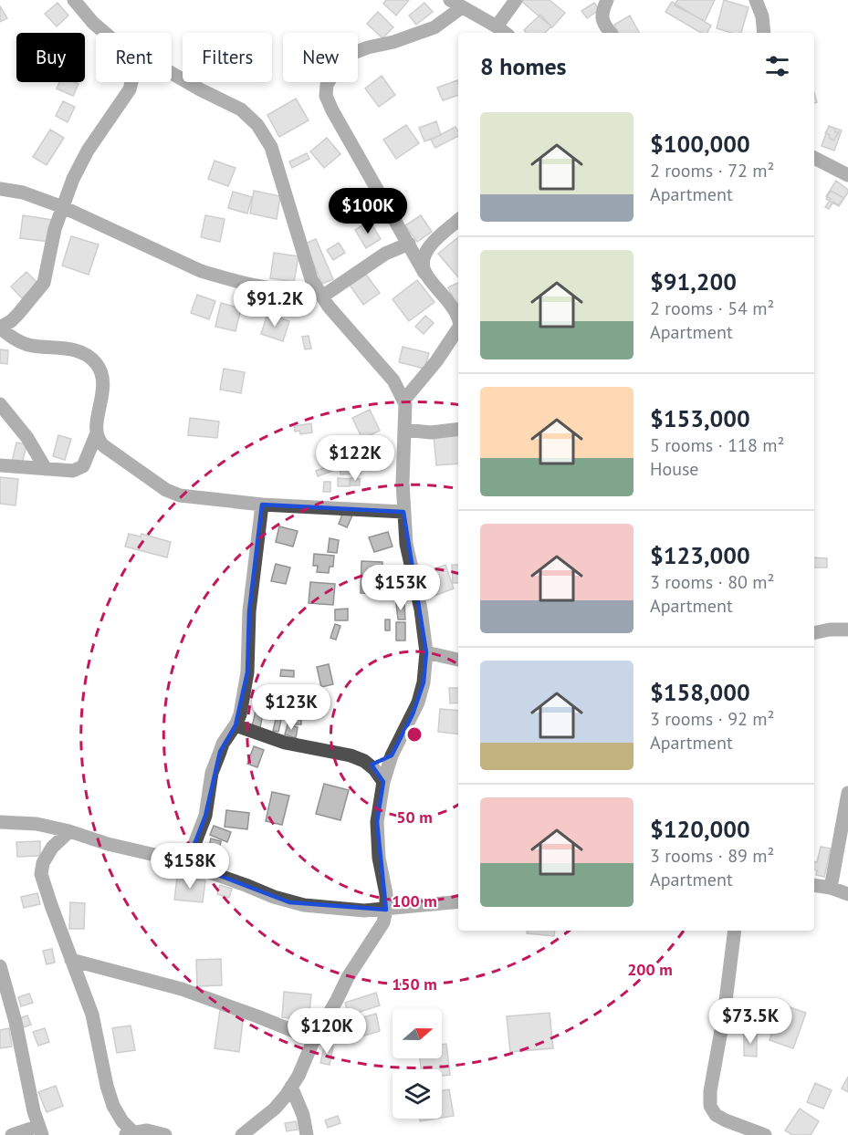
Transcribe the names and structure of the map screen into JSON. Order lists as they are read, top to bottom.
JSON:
{
  "north": "right",
  "page": {
    "chip": [
      "Buy",
      "Rent",
      "Filters",
      "New"
    ],
    "heading": "8 homes",
    "list": [
      {
        "name": "$100,000",
        "note": "2 rooms · 72 m² · Apartment"
      },
      {
        "name": "$91,200",
        "note": "2 rooms · 54 m² · Apartment"
      },
      {
        "name": "$153,000",
        "note": "5 rooms · 118 m² · House"
      },
      {
        "name": "$123,000",
        "note": "3 rooms · 80 m² · Apartment"
      },
      {
        "name": "$158,000",
        "note": "3 rooms · 92 m² · Apartment"
      },
      {
        "name": "$120,000",
        "note": "3 rooms · 89 m² · Apartment"
      }
    ],
    "price": [
      "$100K",
      "$91.2K",
      "$122K",
      "$153K",
      "$123K",
      "$158K",
      "$73.5K",
      "$120K"
    ]
  },
  "rings": [
    "50 m",
    "100 m",
    "200 m",
    "150 m"
  ]
}
